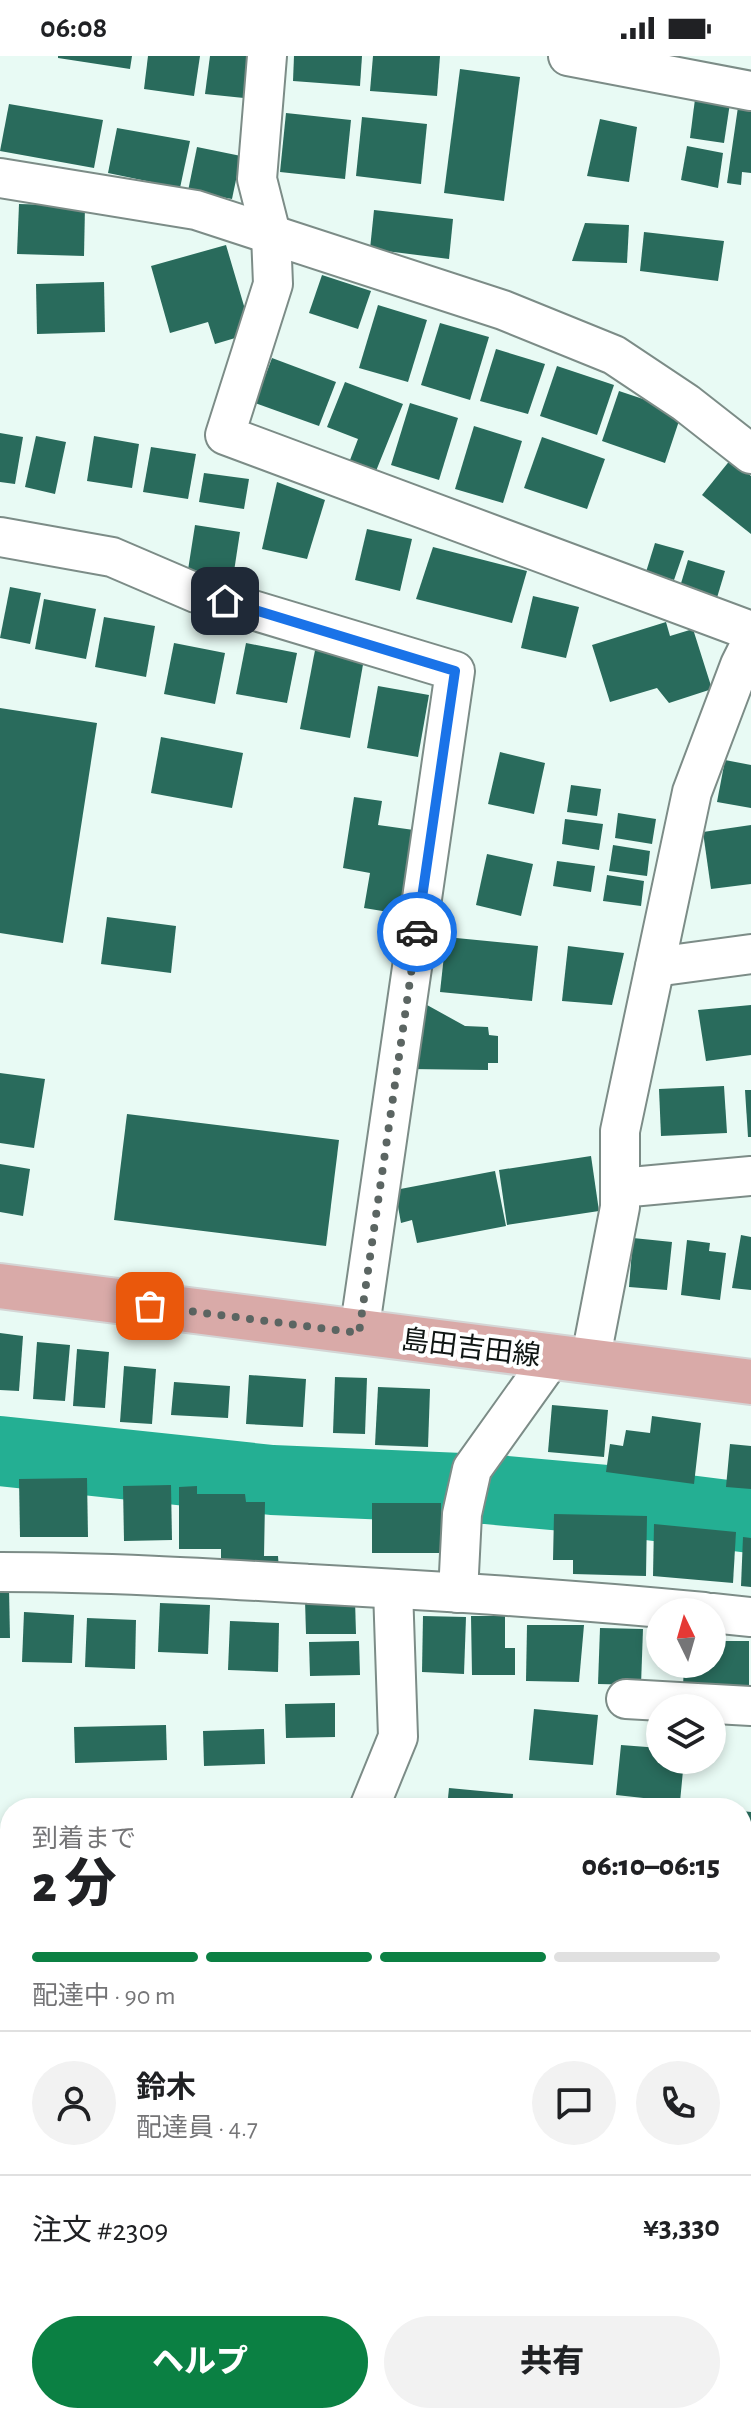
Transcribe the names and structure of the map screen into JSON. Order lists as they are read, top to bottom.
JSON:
{
  "streets": {
    "main road": ["島田吉田線"]
  },
  "north": "top",
  "page": {
    "status": "06:08",
    "heading": ["2 分", "到着まで", "06:10–06:15"],
    "panel": [
      "鈴木",
      "配達員 · 4.7",
      "注文 #2309",
      "¥3,330"
    ],
    "bar": "配達中 · 90 m",
    "buttons": ["ヘルプ", "共有"]
  }
}
